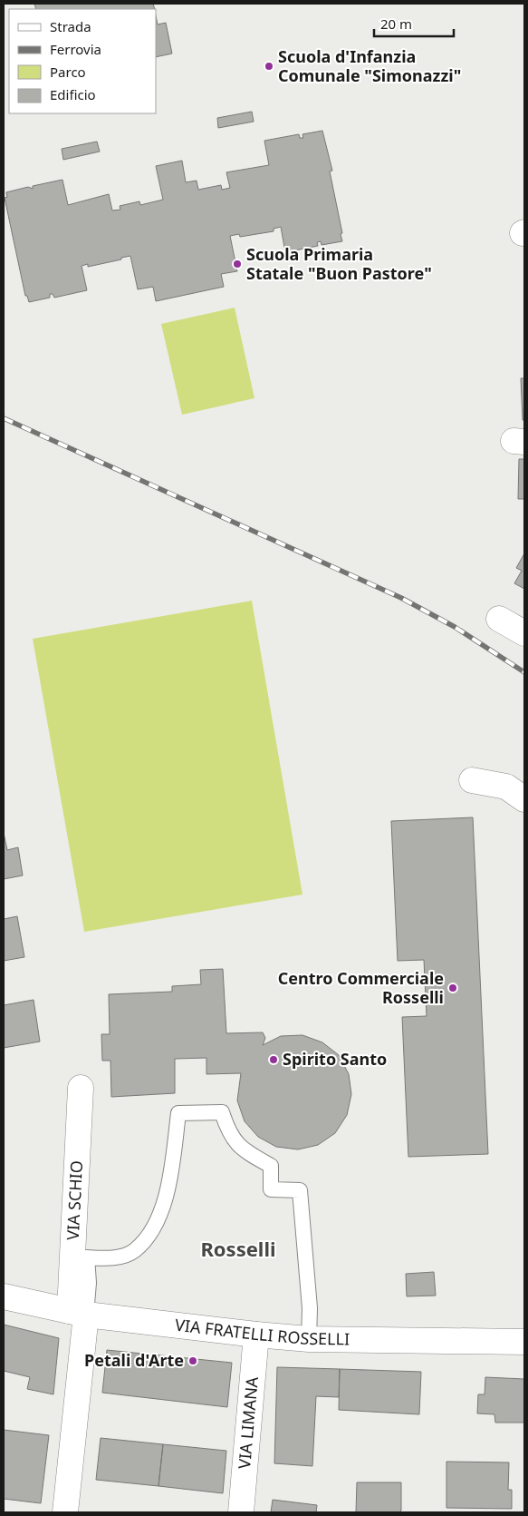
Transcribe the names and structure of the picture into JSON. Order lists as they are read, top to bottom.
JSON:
{
  "streets": {
    "street": ["VIA SCHIO", "VIA FRATELLI ROSSELLI", "VIA LIMANA"]
  },
  "crossings": [
    ["VIA SCHIO", "VIA FRATELLI ROSSELLI"],
    ["VIA FRATELLI ROSSELLI", "VIA LIMANA"]
  ],
  "districts": ["Rosselli"],
  "places": [
    "Scuola d'Infanzia Comunale \"Simonazzi\"",
    "Scuola Primaria Statale \"Buon Pastore\"",
    "Centro Commerciale Rosselli",
    "Spirito Santo",
    "Petali d'Arte"
  ],
  "legend": [
    "Strada",
    "Ferrovia",
    "Parco",
    "Edificio"
  ],
  "scale_bar": "20 m"
}
